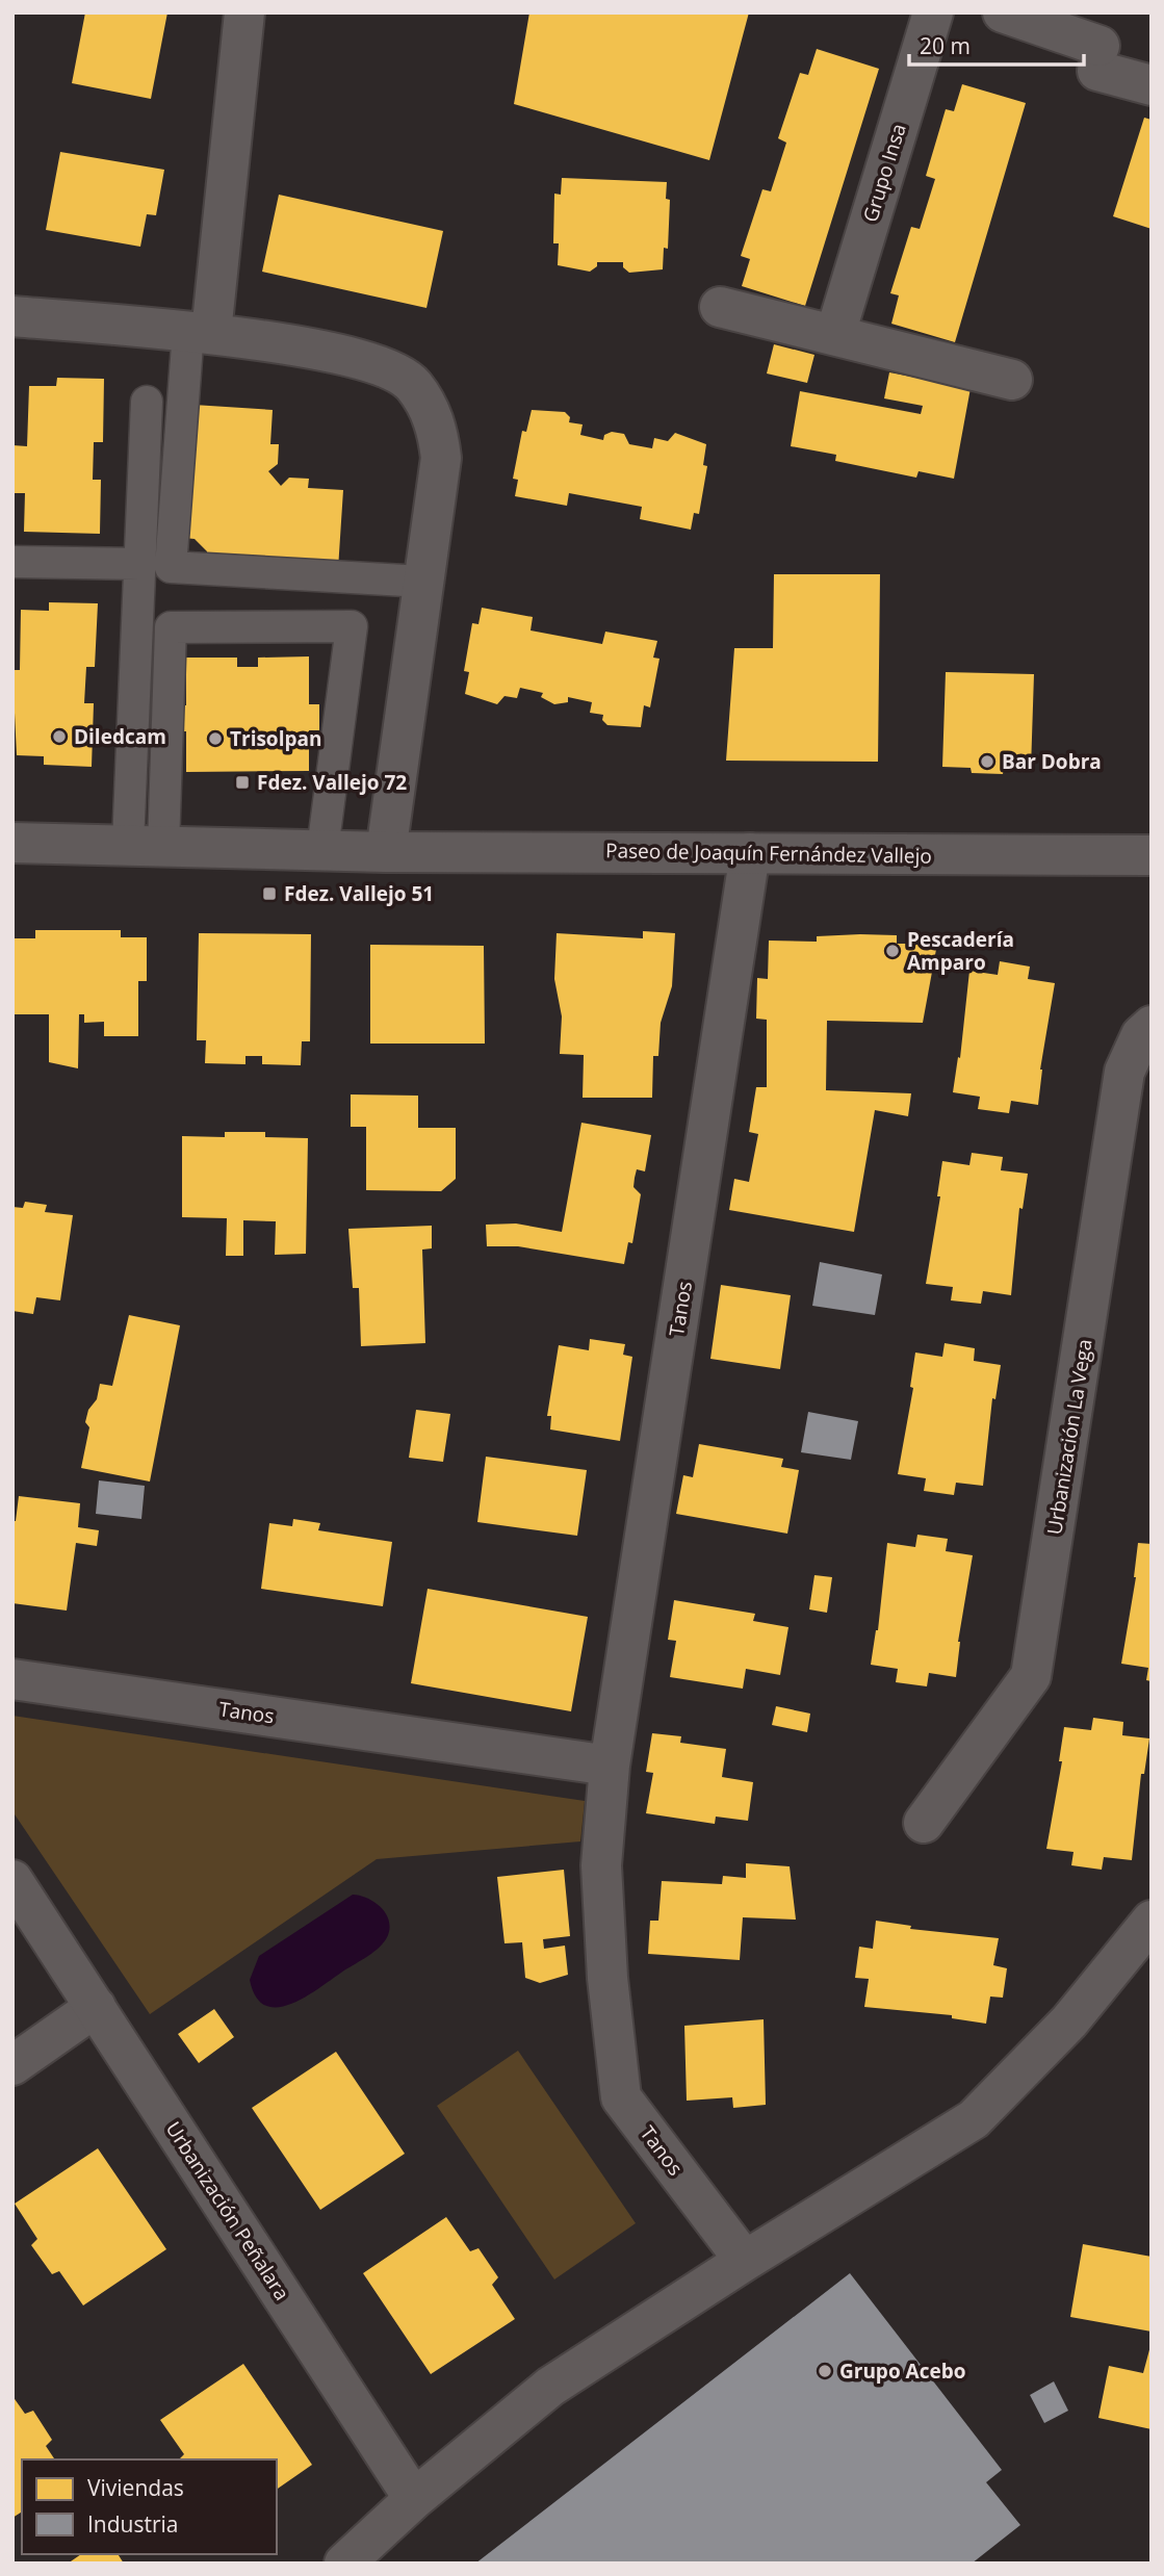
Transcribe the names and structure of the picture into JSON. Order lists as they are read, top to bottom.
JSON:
{
  "streets": {
    "street": [
      "Grupo Insa",
      "Paseo de Joaquín Fernández Vallejo",
      "Tanos",
      "Urbanización La Vega",
      "Urbanización Peñalara"
    ]
  },
  "crossings": [
    ["Paseo de Joaquín Fernández Vallejo", "Tanos"]
  ],
  "places": {
    "other": [
      "Diledcam",
      "Trisolpan",
      "Bar Dobra",
      "Pescadería Amparo",
      "Grupo Acebo"
    ],
    "transit": ["Fdez. Vallejo 72", "Fdez. Vallejo 51"]
  },
  "legend": ["Viviendas", "Industria"],
  "scale_bar": "20 m"
}
